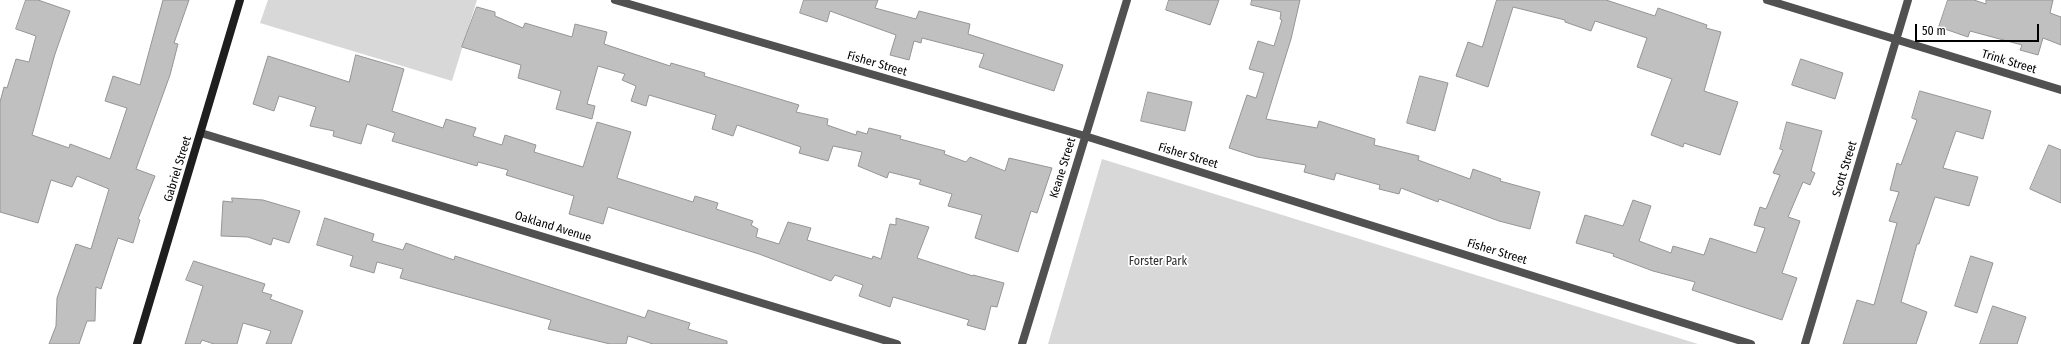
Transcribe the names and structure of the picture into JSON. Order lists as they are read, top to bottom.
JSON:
{
  "streets": {
    "street": [
      "Trink Street",
      "Fisher Street",
      "Keane Street",
      "Gabriel Street",
      "Scott Street",
      "Oakland Avenue"
    ]
  },
  "crossings": [
    ["Trink Street", "Scott Street"],
    ["Fisher Street", "Keane Street"],
    ["Gabriel Street", "Oakland Avenue"]
  ],
  "parks": ["Forster Park"],
  "scale_bar": "50 m"
}
